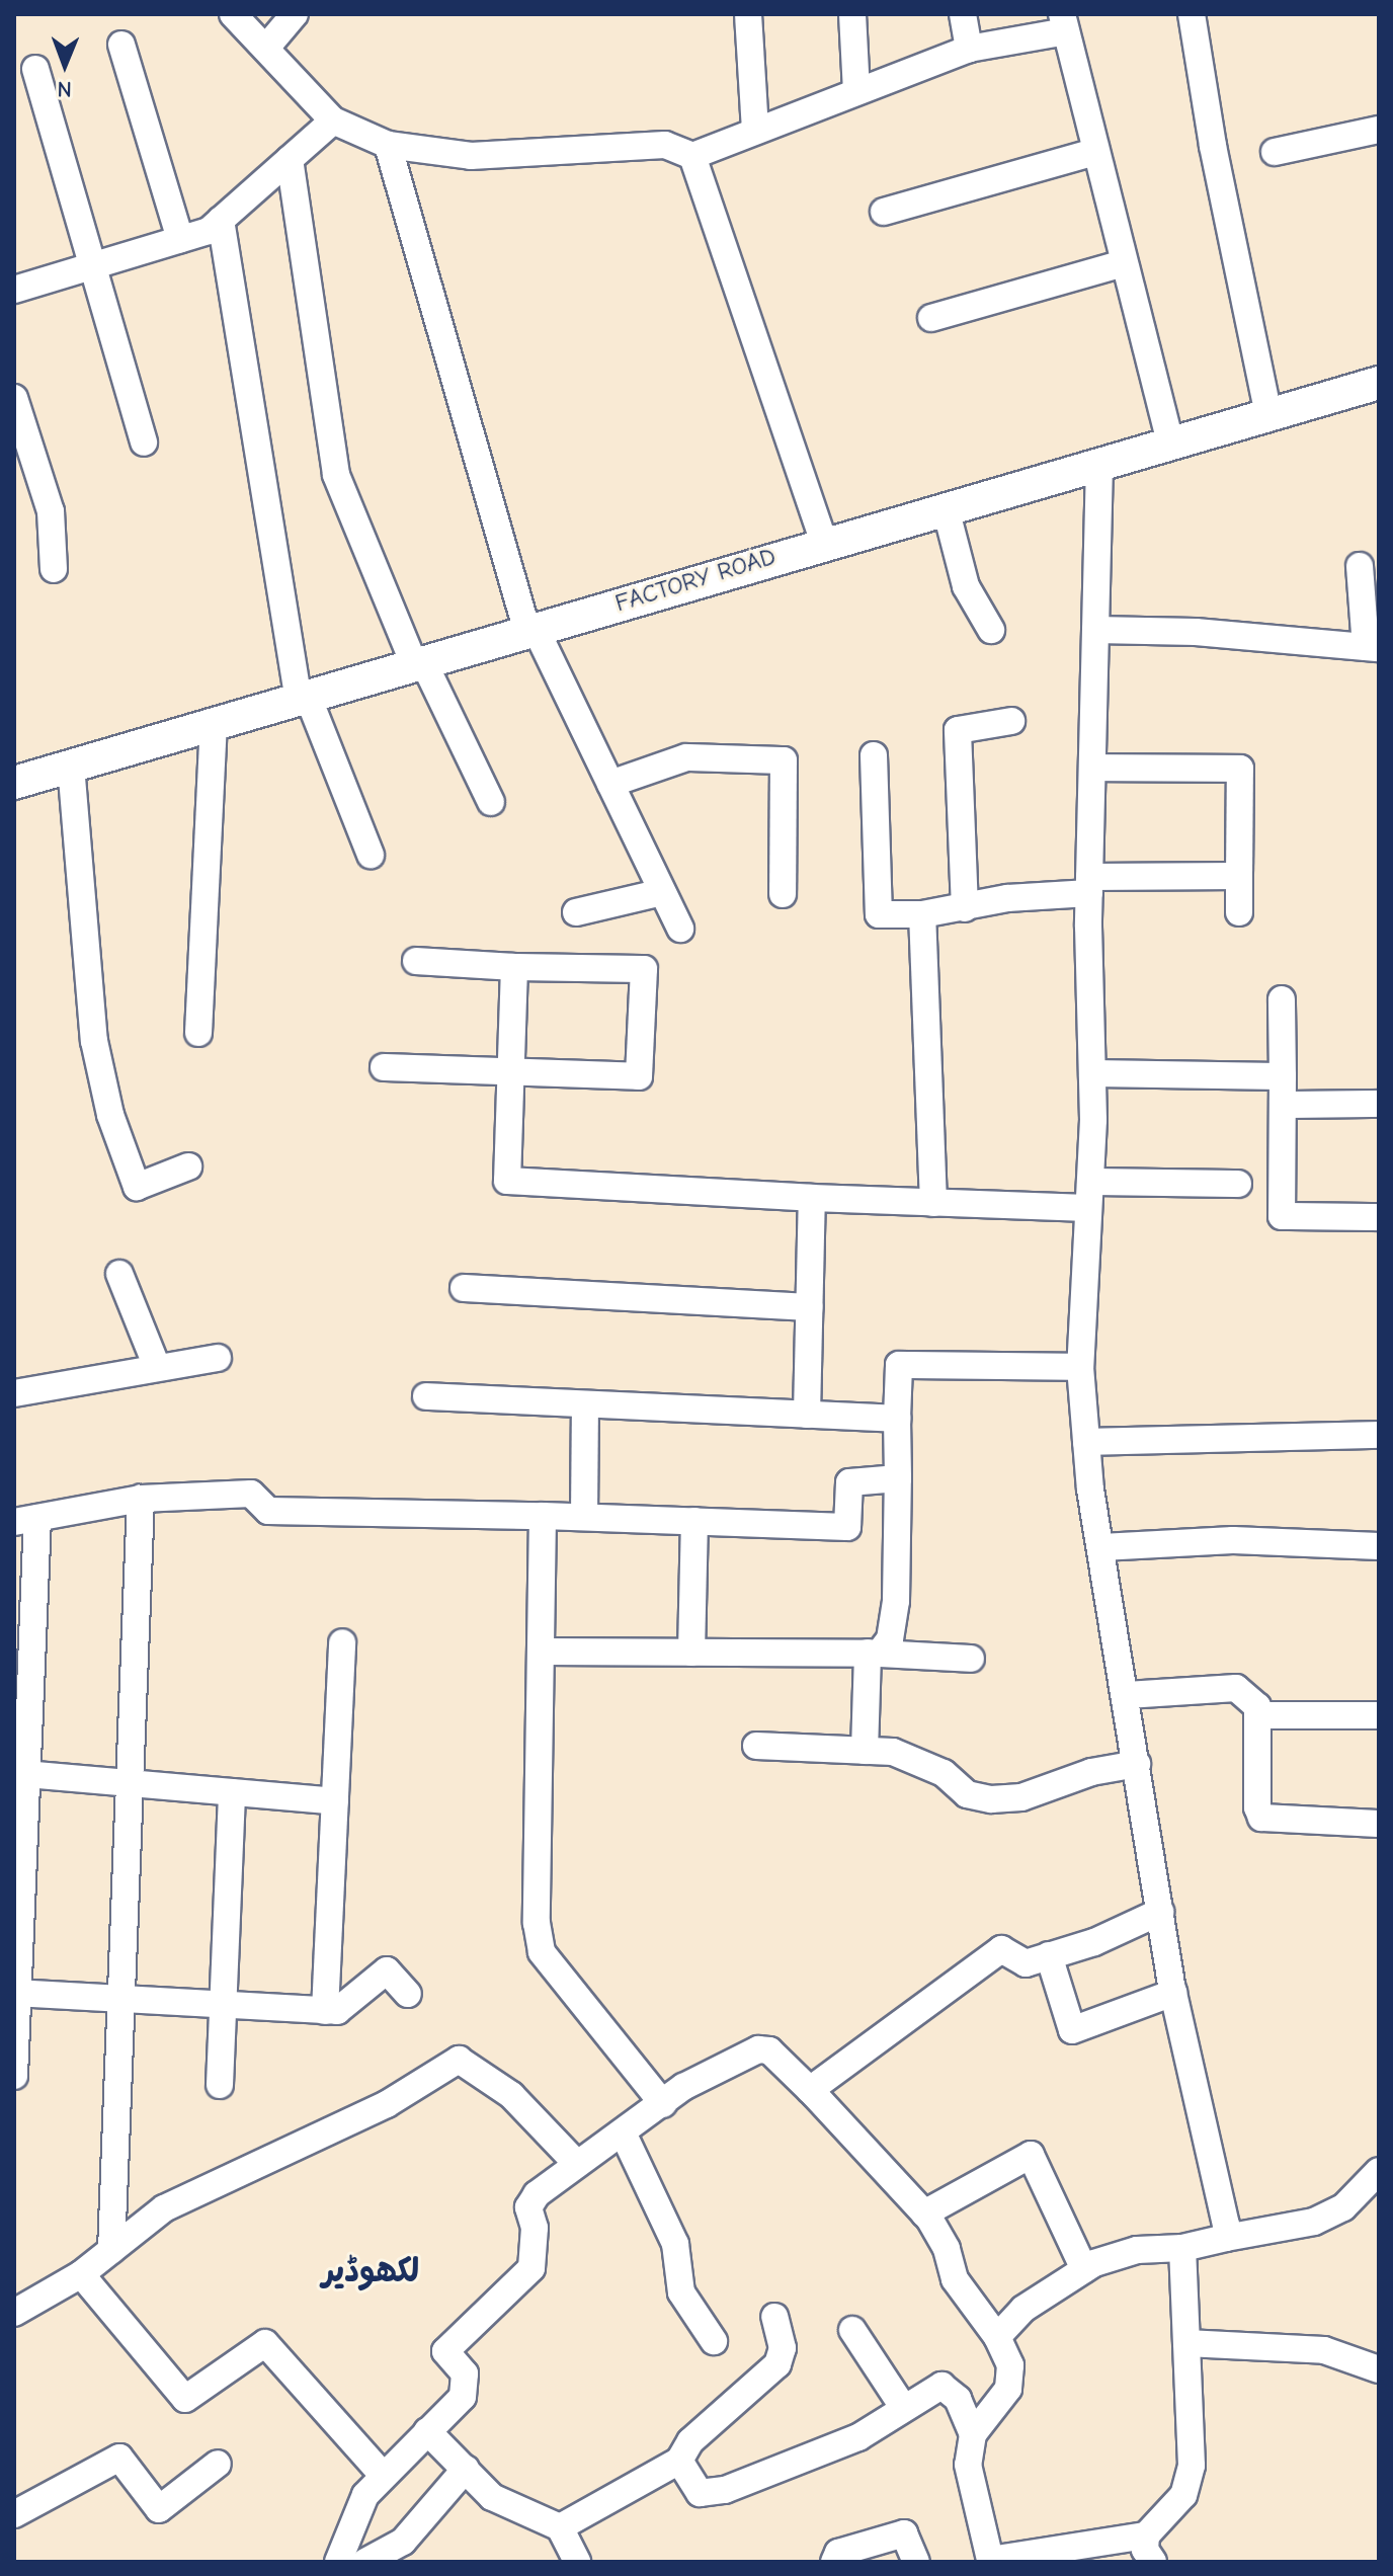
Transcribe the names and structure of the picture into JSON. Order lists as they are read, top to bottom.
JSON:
{
  "streets": {
    "main road": ["FACTORY ROAD"]
  },
  "districts": ["لکھوڈیر"],
  "north": "bottom"
}
